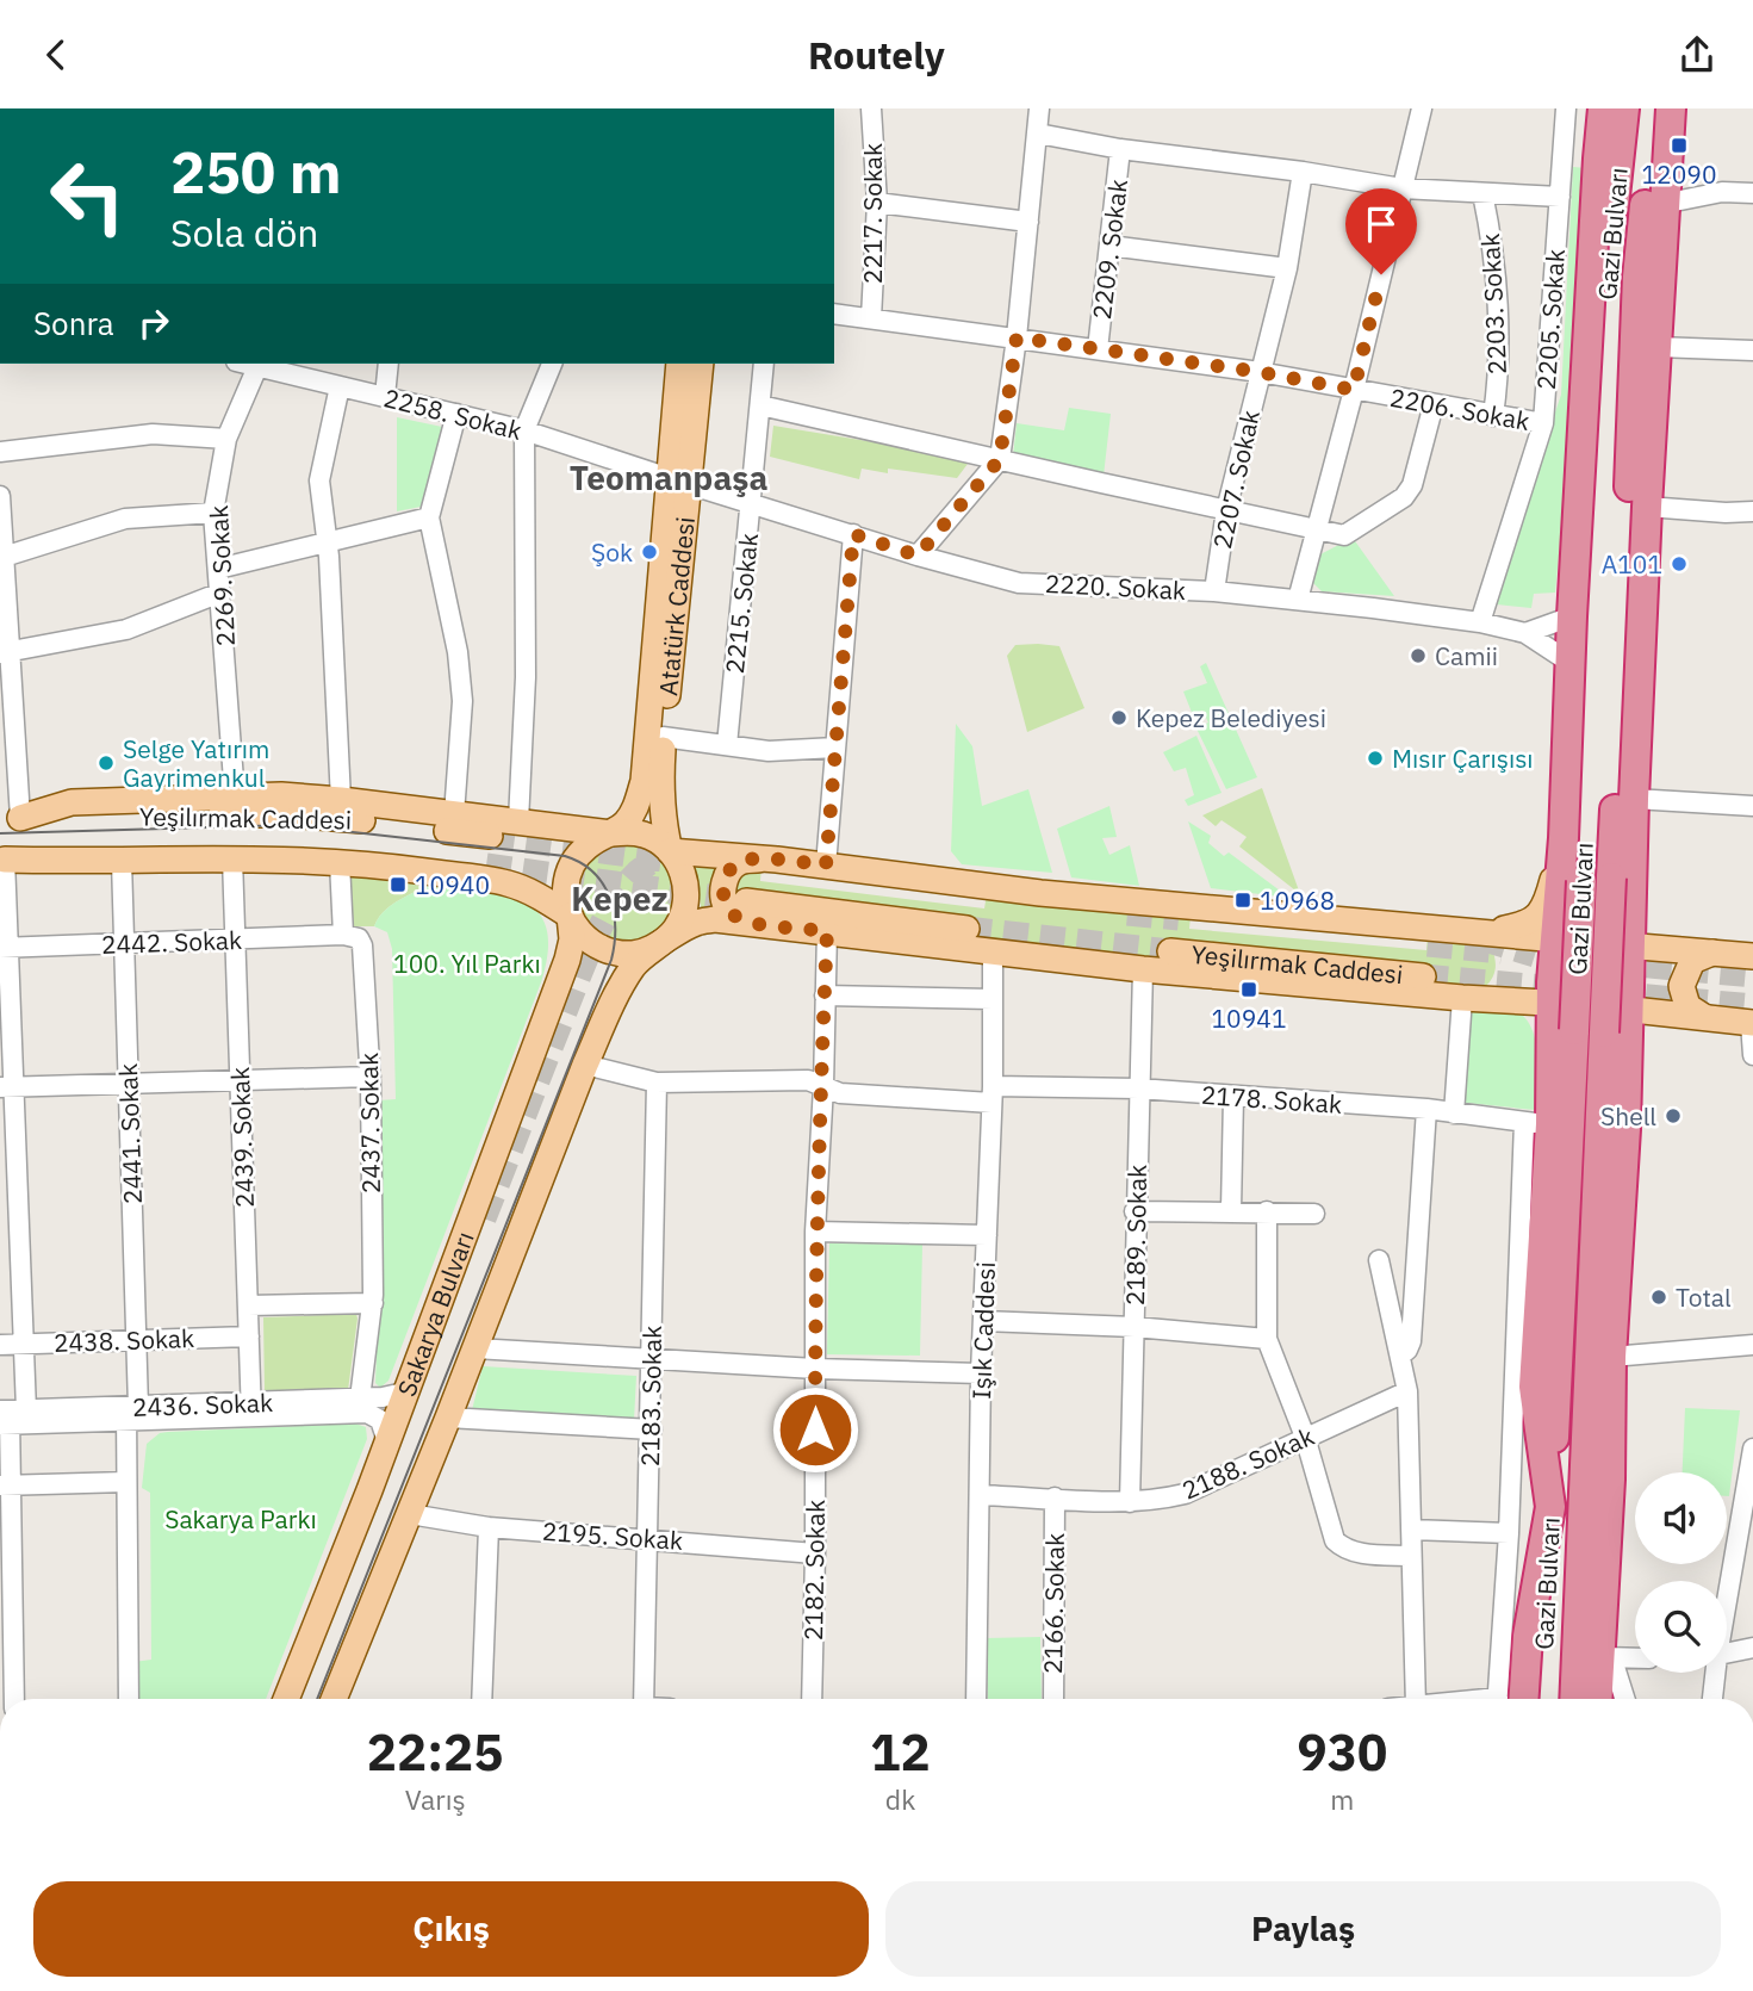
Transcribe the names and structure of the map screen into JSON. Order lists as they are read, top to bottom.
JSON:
{
  "streets": {
    "highway": ["Gazi Bulvarı"],
    "main road": ["Atatürk Caddesi", "Yeşilırmak Caddesi", "Sakarya Bulvarı"],
    "street": [
      "2217. Sokak",
      "2209. Sokak",
      "2203. Sokak",
      "2205. Sokak",
      "2206. Sokak",
      "2258. Sokak",
      "2207. Sokak",
      "2269. Sokak",
      "2220. Sokak",
      "2215. Sokak",
      "2442. Sokak",
      "2178. Sokak",
      "2437. Sokak",
      "2441. Sokak",
      "2439. Sokak",
      "2189. Sokak",
      "Işık Caddesi",
      "2438. Sokak",
      "2183. Sokak",
      "2436. Sokak",
      "2188. Sokak",
      "2195. Sokak",
      "2182. Sokak",
      "2166. Sokak"
    ]
  },
  "crossings": [
    ["2217. Sokak", "2206. Sokak"],
    ["2209. Sokak", "2206. Sokak"],
    ["2203. Sokak", "2206. Sokak"],
    ["2205. Sokak", "2206. Sokak"],
    ["2205. Sokak", "2220. Sokak"],
    ["2206. Sokak", "2207. Sokak"],
    ["2258. Sokak", "2269. Sokak"],
    ["2258. Sokak", "2220. Sokak"],
    ["2258. Sokak", "Atatürk Caddesi"],
    ["2207. Sokak", "2220. Sokak"],
    ["2220. Sokak", "2215. Sokak"],
    ["2220. Sokak", "Atatürk Caddesi"],
    ["Atatürk Caddesi", "Sakarya Bulvarı"],
    ["2442. Sokak", "2437. Sokak"],
    ["2442. Sokak", "2441. Sokak"],
    ["2442. Sokak", "2439. Sokak"],
    ["2178. Sokak", "2189. Sokak"],
    ["2178. Sokak", "Sakarya Bulvarı"],
    ["2178. Sokak", "Işık Caddesi"],
    ["2178. Sokak", "2183. Sokak"],
    ["2178. Sokak", "2182. Sokak"],
    ["2437. Sokak", "2436. Sokak"],
    ["2441. Sokak", "2438. Sokak"],
    ["2441. Sokak", "2436. Sokak"],
    ["2439. Sokak", "2438. Sokak"],
    ["2439. Sokak", "2436. Sokak"],
    ["2189. Sokak", "2188. Sokak"],
    ["Sakarya Bulvarı", "2436. Sokak"],
    ["Sakarya Bulvarı", "2195. Sokak"],
    ["Işık Caddesi", "2188. Sokak"],
    ["2183. Sokak", "2195. Sokak"],
    ["2188. Sokak", "2166. Sokak"],
    ["2195. Sokak", "2182. Sokak"]
  ],
  "districts": ["Teomanpaşa", "Kepez"],
  "parks": ["100. Yıl Parkı", "Sakarya Parkı"],
  "places": {
    "transit": [
      "12090",
      "10940",
      "10968",
      "10941"
    ],
    "other": [
      "Şok",
      "A101",
      "Camii",
      "Kepez Belediyesi",
      "Mısır Çarışısı",
      "Selge Yatırım Gayrimenkul",
      "Shell",
      "Total"
    ]
  },
  "page": {
    "header": "Routely",
    "turn": ["250 m", "Sola dön"],
    "then": "Sonra",
    "eta": [
      "22:25",
      "Varış",
      "12",
      "dk",
      "930",
      "m"
    ],
    "buttons": ["Çıkış", "Paylaş"]
  }
}
